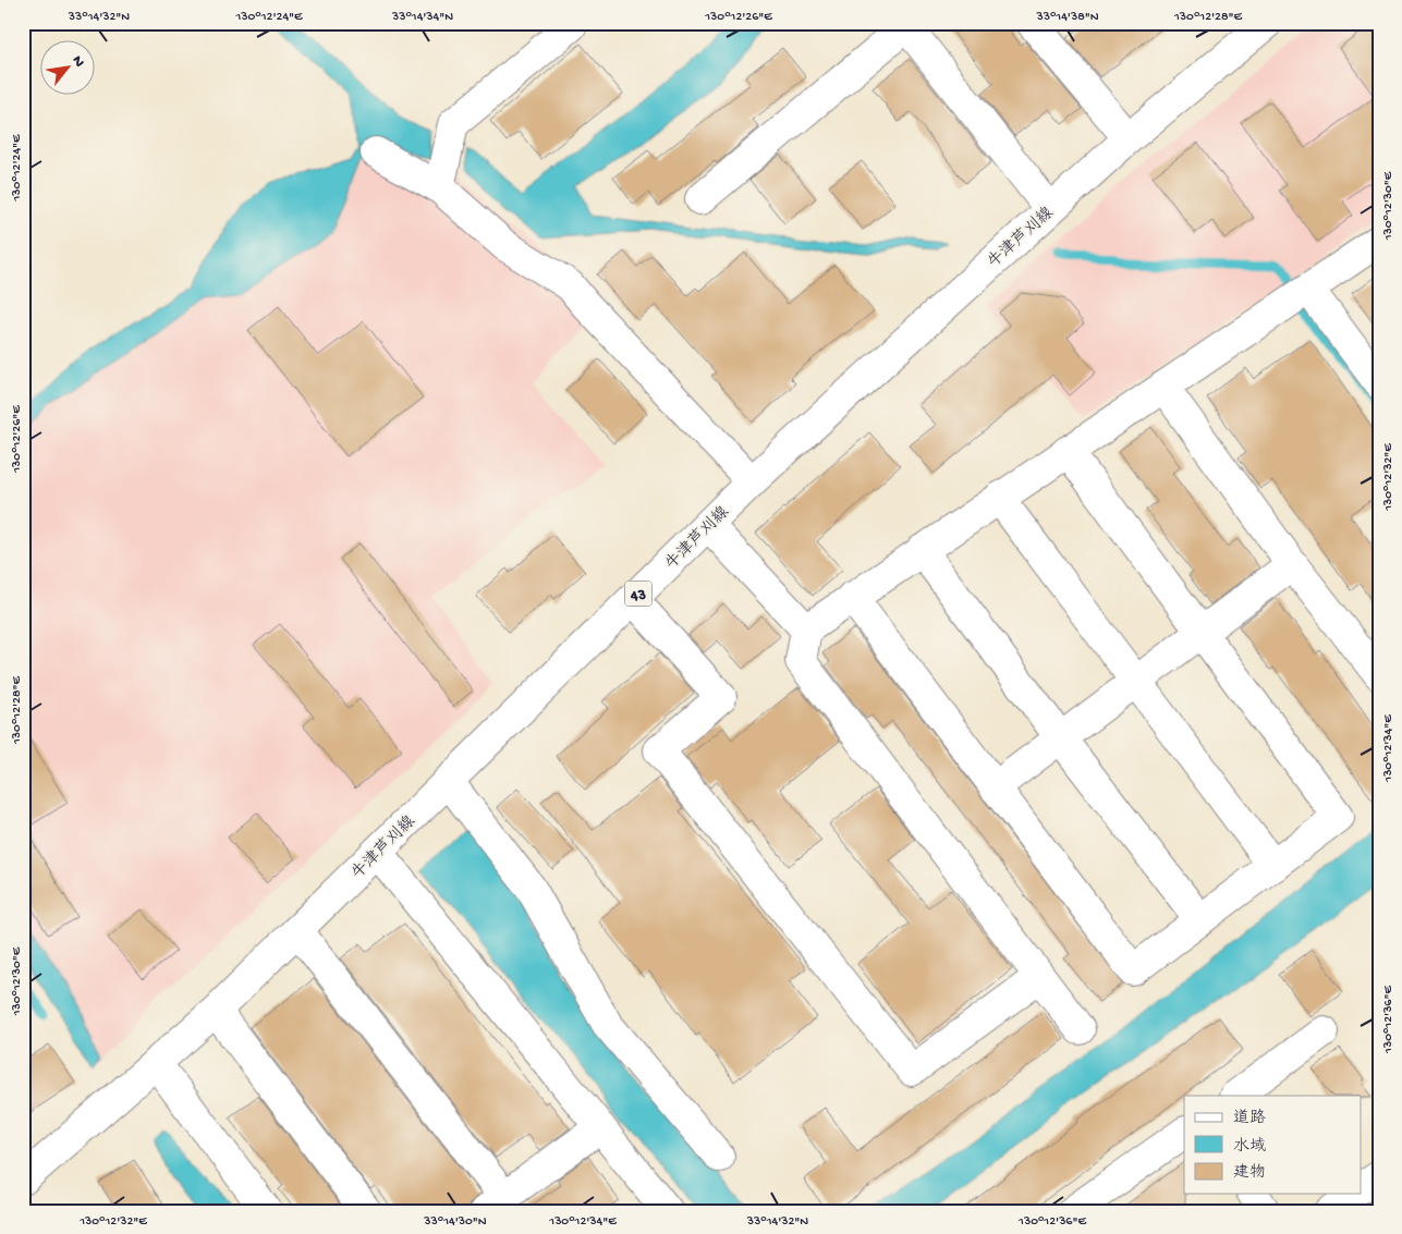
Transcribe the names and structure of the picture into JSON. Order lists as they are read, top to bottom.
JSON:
{
  "streets": {
    "street": ["牛津芦刈線", "43"]
  },
  "legend": ["道路", "水域", "建物"],
  "north": "top right",
  "coordinates": [
    "33°14'32\"N",
    "130°12'24\"E",
    "33°14'34\"N",
    "130°12'26\"E",
    "33°14'38\"N",
    "130°12'28\"E",
    "130°12'30\"E",
    "130°12'32\"E",
    "130°12'34\"E",
    "130°12'36\"E",
    "33°14'30\"N"
  ]
}
